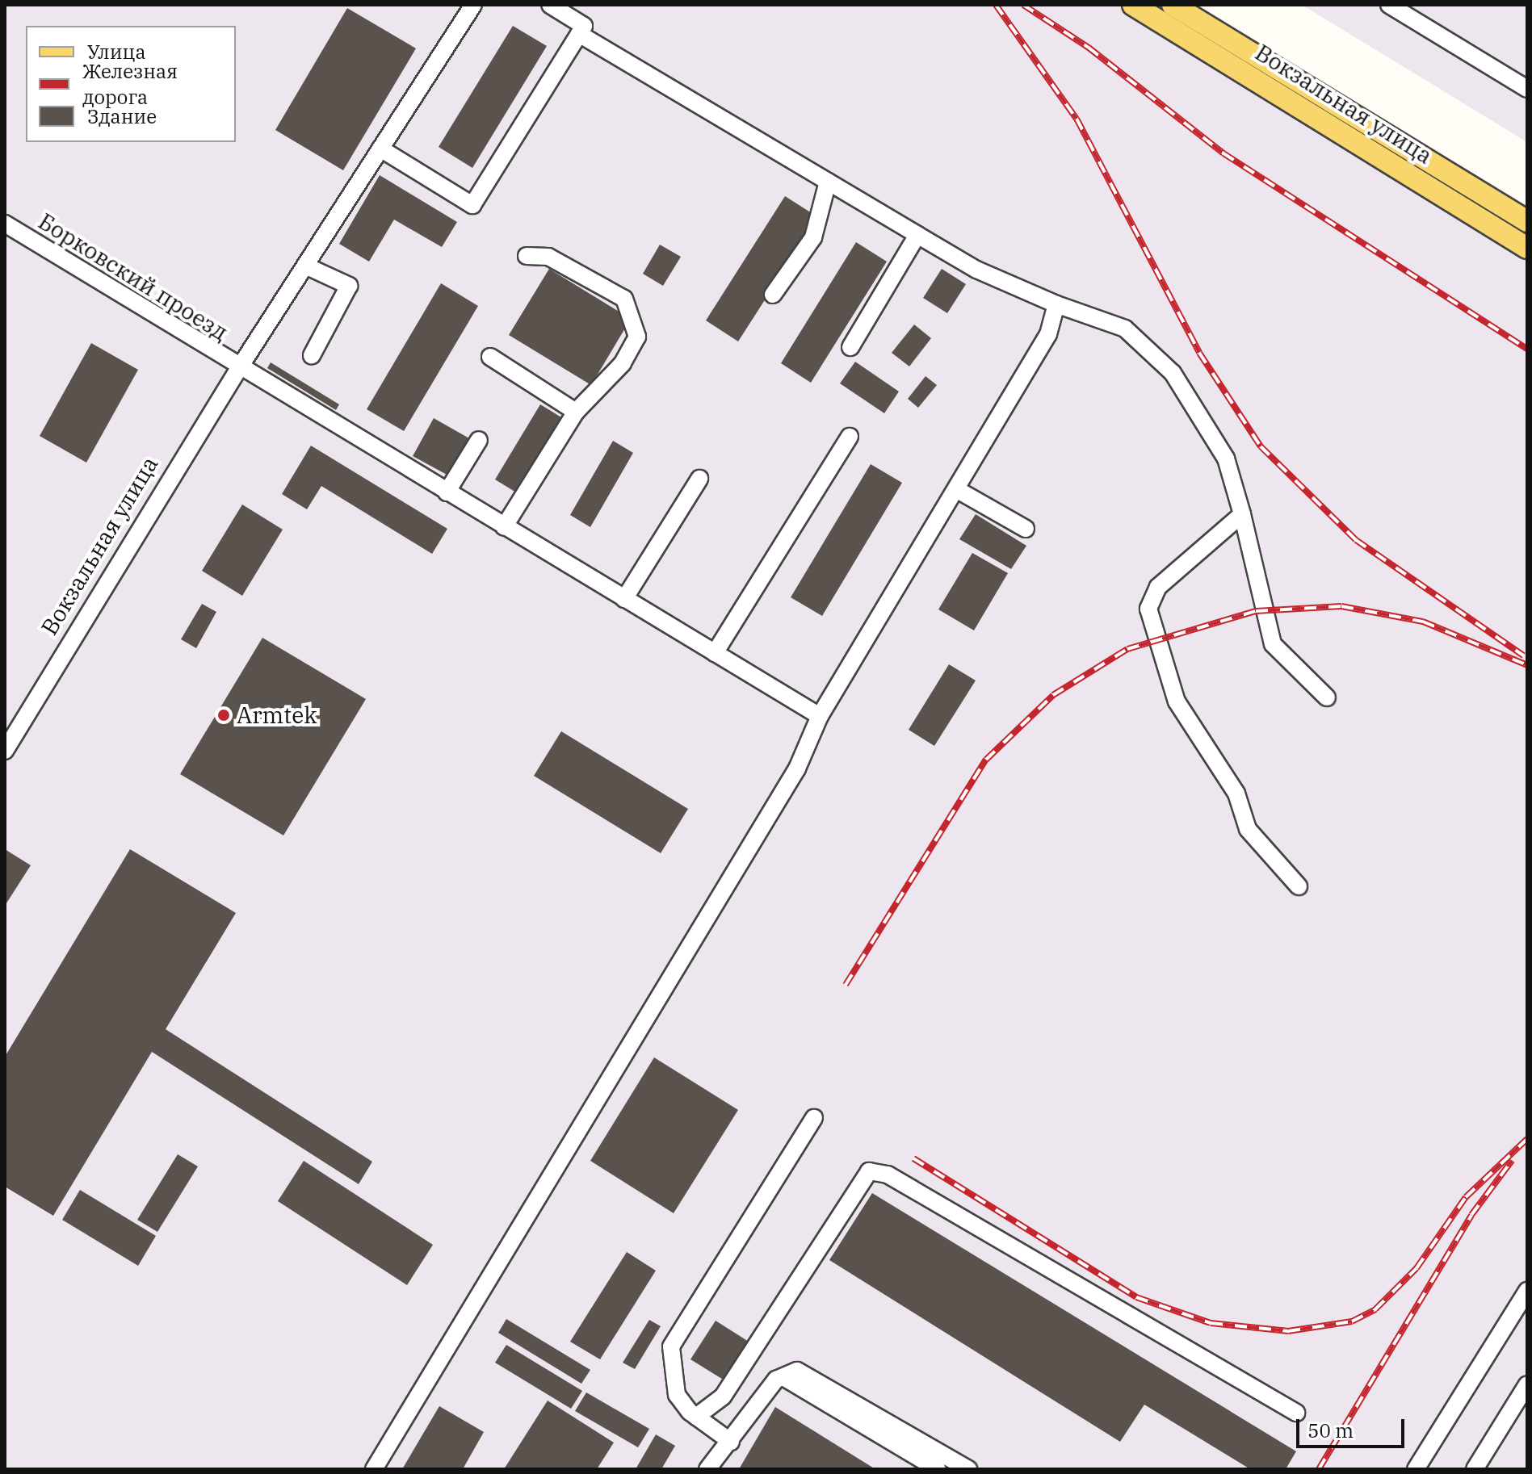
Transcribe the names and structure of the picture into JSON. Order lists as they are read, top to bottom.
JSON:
{
  "streets": {
    "main road": ["Вокзальная улица"],
    "street": ["Борковский проезд"]
  },
  "crossings": [
    ["Вокзальная улица", "Борковский проезд"]
  ],
  "places": ["Armtek"],
  "legend": ["Улица", "Железная дорога", "Здание"],
  "scale_bar": "50 m"
}
